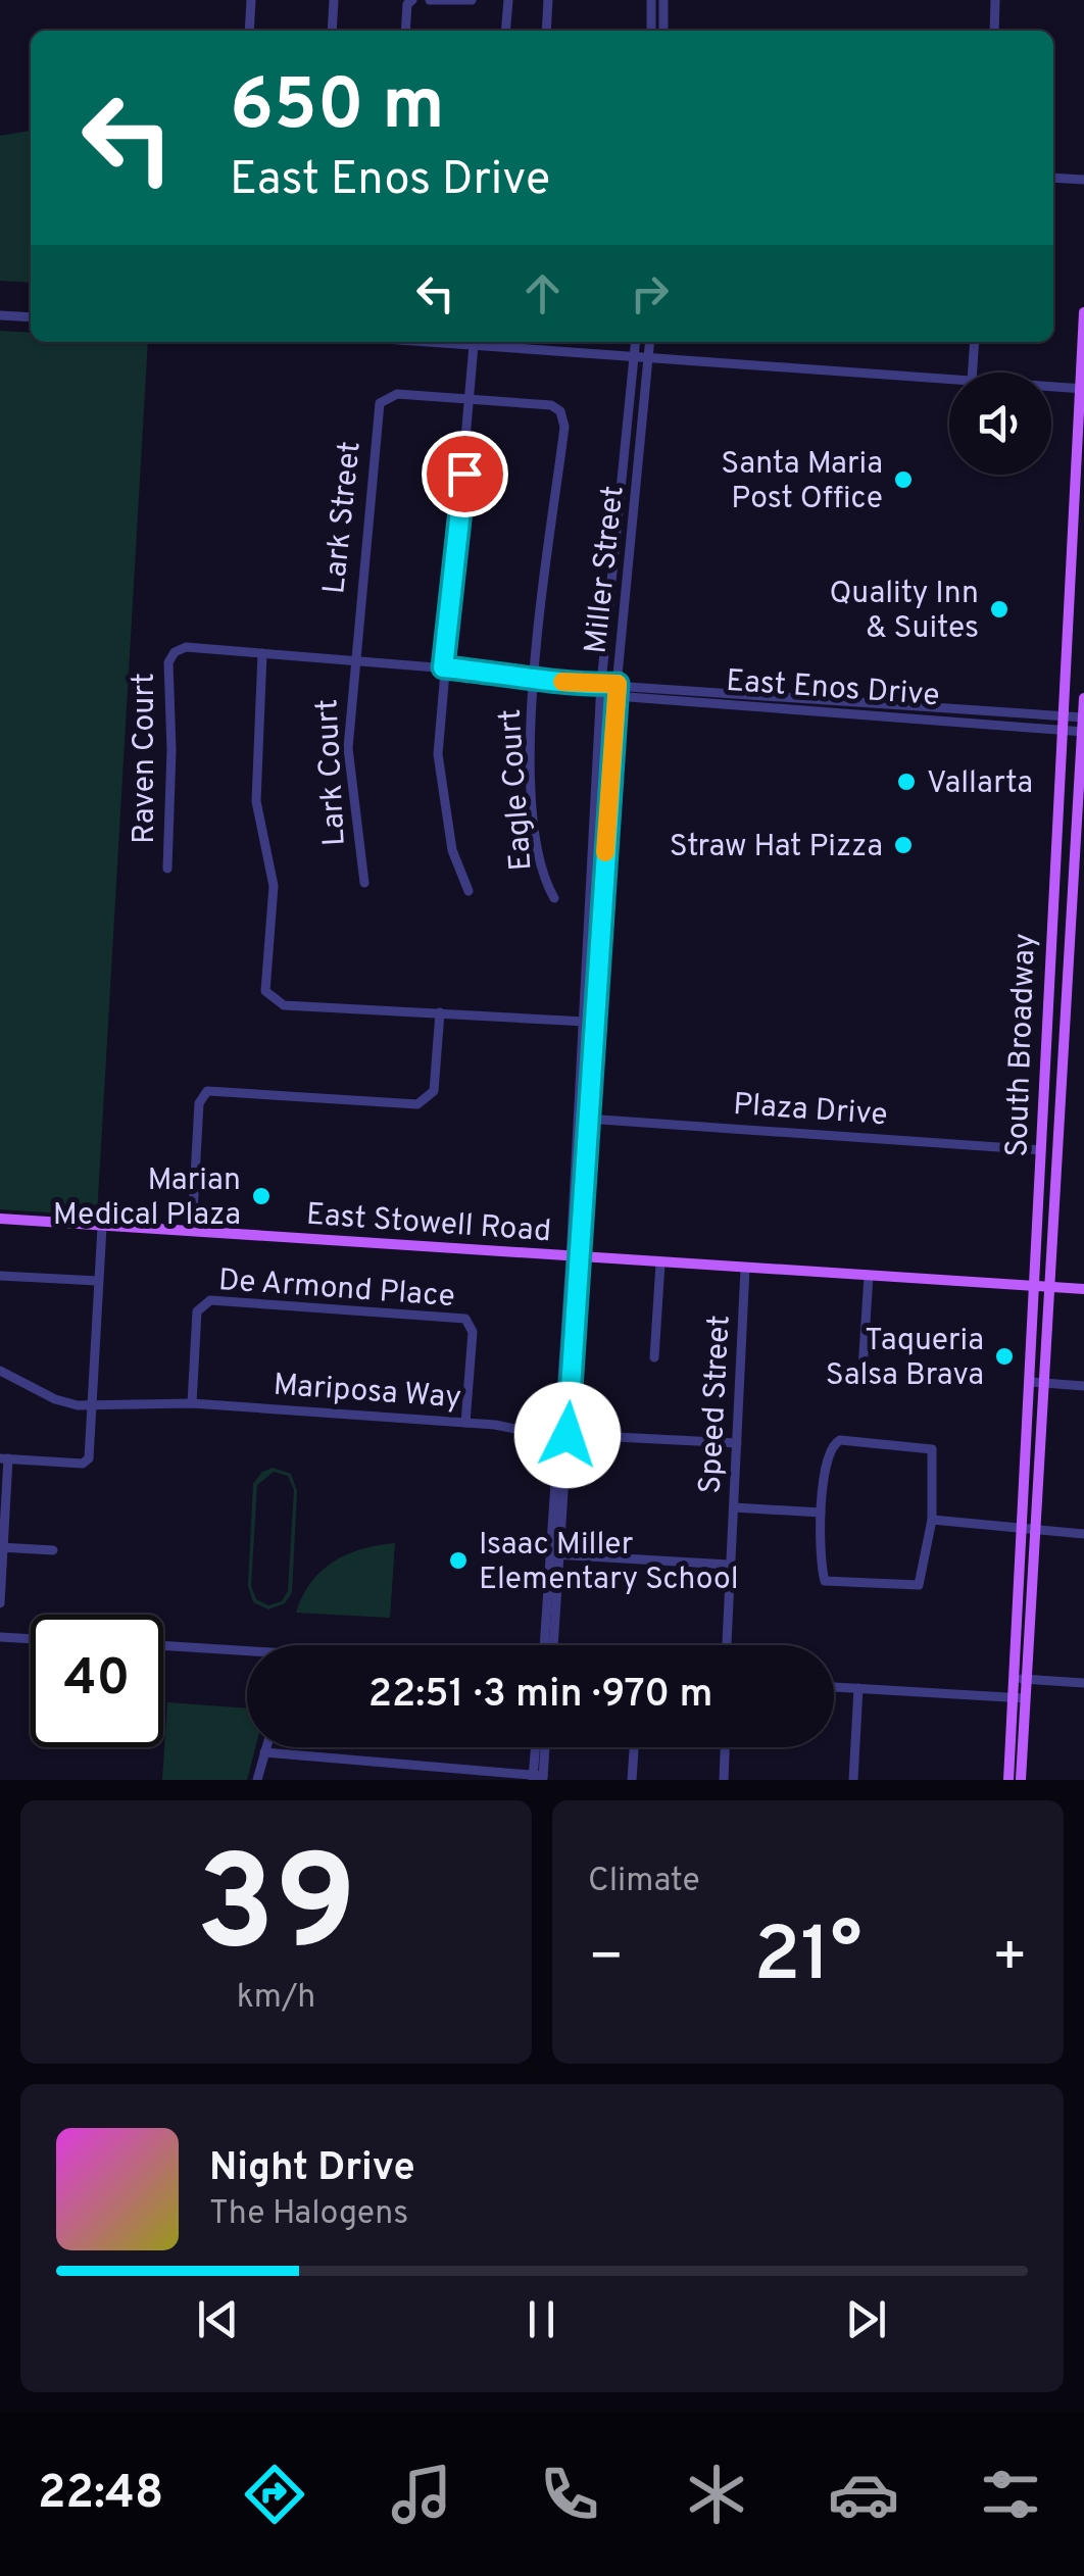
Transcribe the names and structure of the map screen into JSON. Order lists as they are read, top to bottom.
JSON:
{
  "streets": {
    "main road": ["South Broadway", "East Stowell Road"],
    "street": [
      "Lark Street",
      "Miller Street",
      "East Enos Drive",
      "Raven Court",
      "Lark Court",
      "Eagle Court",
      "Plaza Drive",
      "De Armond Place",
      "Mariposa Way",
      "Speed Street"
    ]
  },
  "crossings": [
    ["Lark Street", "East Enos Drive"],
    ["Lark Street", "Lark Court"],
    ["Lark Street", "Eagle Court"],
    ["Miller Street", "East Enos Drive"],
    ["Miller Street", "Plaza Drive"],
    ["Miller Street", "East Stowell Road"],
    ["Miller Street", "Mariposa Way"],
    ["East Enos Drive", "Raven Court"],
    ["East Enos Drive", "Lark Court"],
    ["East Enos Drive", "Eagle Court"],
    ["East Enos Drive", "South Broadway"],
    ["South Broadway", "Plaza Drive"],
    ["South Broadway", "East Stowell Road"],
    ["East Stowell Road", "Speed Street"],
    ["De Armond Place", "Mariposa Way"],
    ["Mariposa Way", "Speed Street"]
  ],
  "places": [
    "Santa Maria Post Office",
    "Quality Inn & Suites",
    "Vallarta",
    "Straw Hat Pizza",
    "Marian Medical Plaza",
    "Taqueria Salsa Brava",
    "Isaac Miller Elementary School"
  ],
  "page": {
    "turn": ["650 m", "East Enos Drive"],
    "limit": "40",
    "trip": "22:51 · 3 min · 970 m",
    "tile": [
      ["39", "km/h"],
      "Climate"
    ],
    "heat": ["−", "21°", "+"],
    "song": ["Night Drive", "The Halogens"],
    "tabs": "22:48"
  }
}
